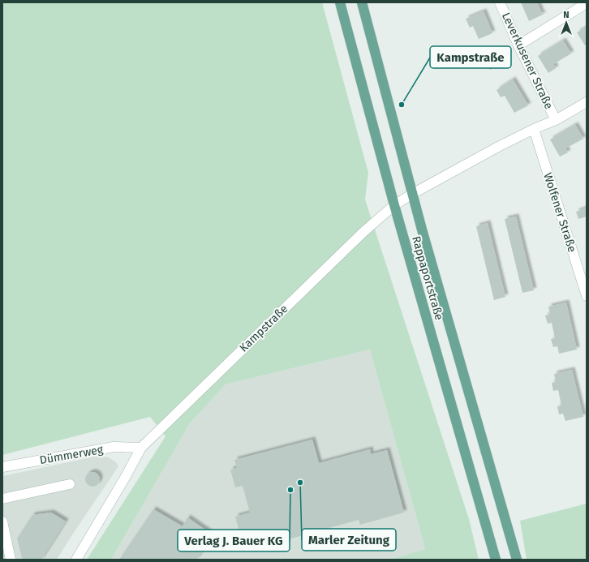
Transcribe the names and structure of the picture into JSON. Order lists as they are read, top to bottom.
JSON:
{
  "streets": {
    "main road": ["Rappaportstraße"],
    "street": [
      "Leverkusener Straße",
      "Wolfener Straße",
      "Kampstraße",
      "Dümmerweg"
    ]
  },
  "crossings": [
    ["Leverkusener Straße", "Kampstraße"],
    ["Wolfener Straße", "Kampstraße"],
    ["Rappaportstraße", "Kampstraße"],
    ["Kampstraße", "Dümmerweg"]
  ],
  "places": ["Kampstraße", "Marler Zeitung", "Verlag J. Bauer KG"],
  "north": "top"
}
